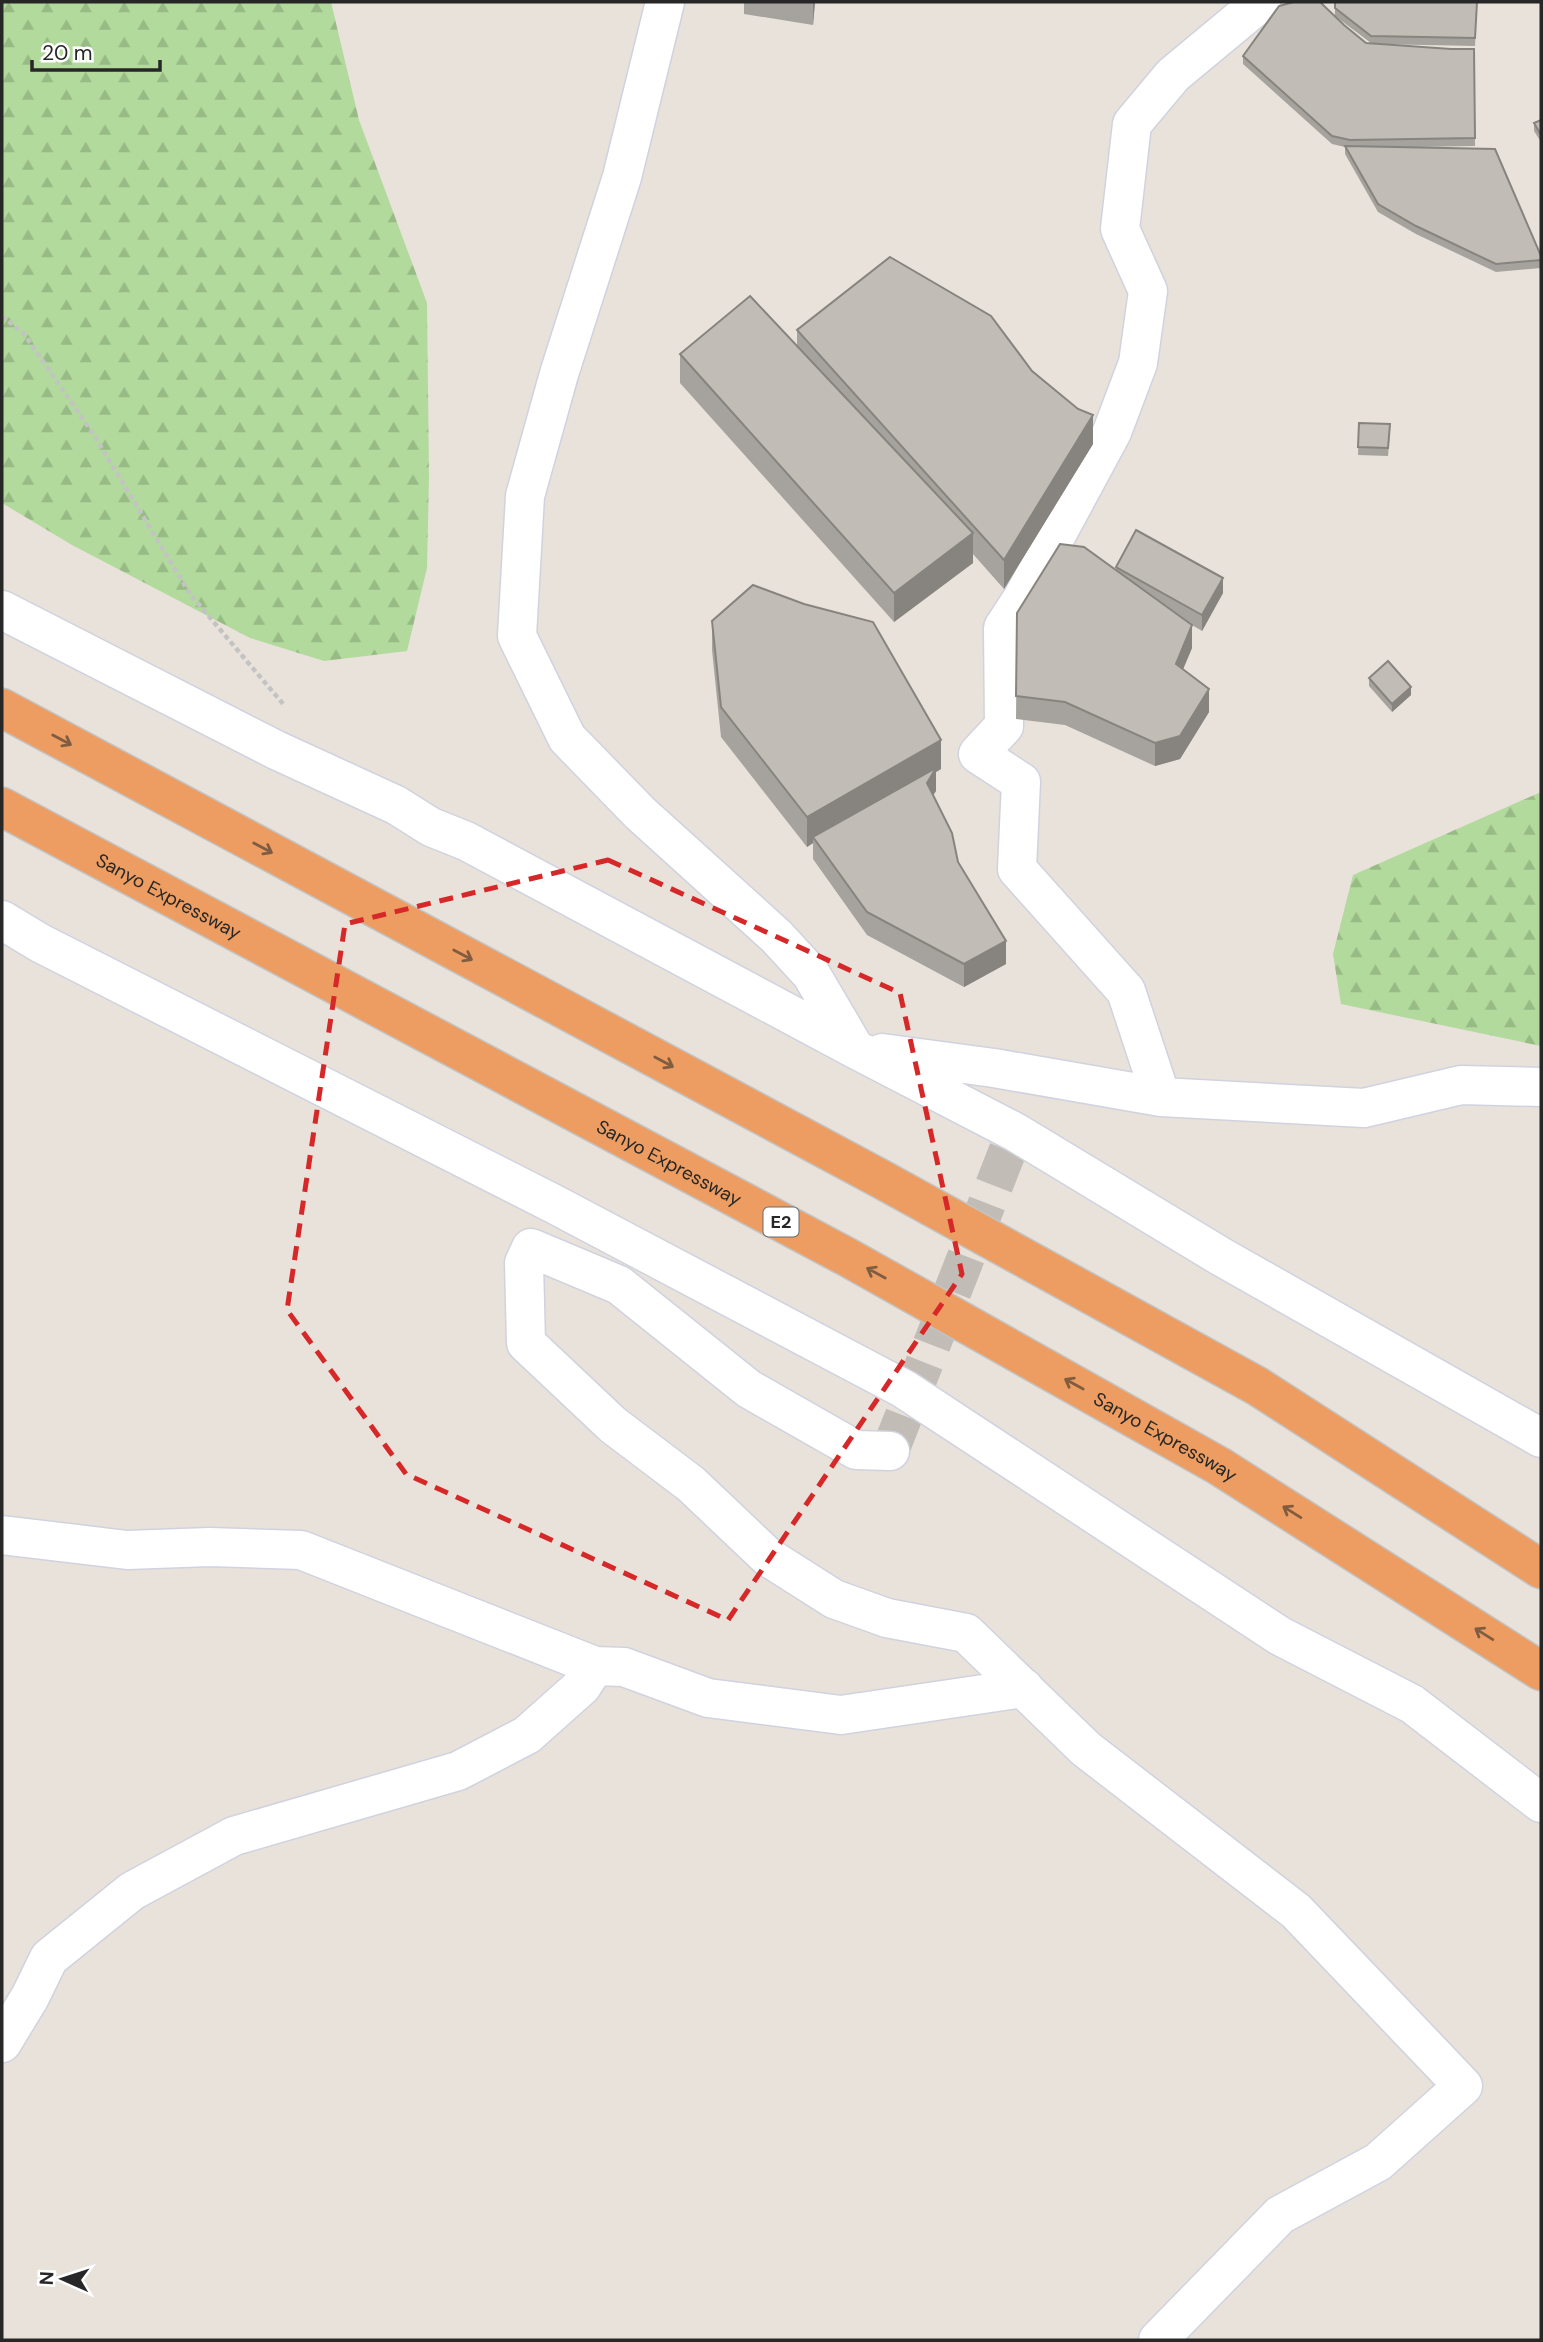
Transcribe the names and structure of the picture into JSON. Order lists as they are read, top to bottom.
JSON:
{
  "streets": {
    "highway": ["Sanyo Expressway", "E2"]
  },
  "scale_bar": "20 m",
  "north": "left"
}
